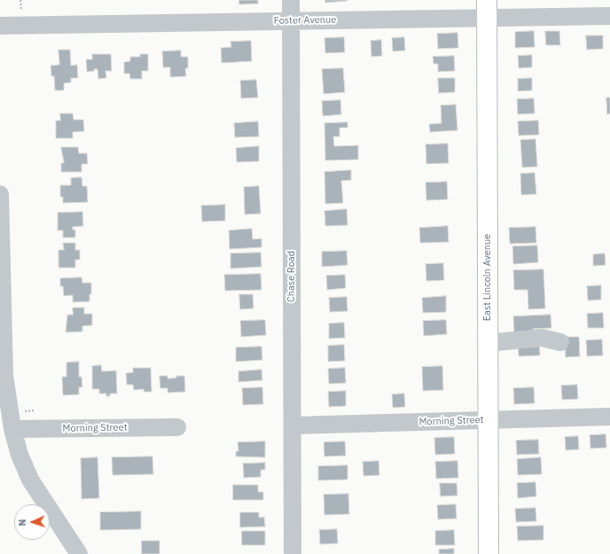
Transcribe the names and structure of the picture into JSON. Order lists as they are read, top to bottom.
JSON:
{
  "streets": {
    "main road": ["East Lincoln Avenue"],
    "street": ["Foster Avenue", "Chase Road", "Morning Street"]
  },
  "crossings": [
    ["Foster Avenue", "Chase Road"],
    ["Foster Avenue", "East Lincoln Avenue"],
    ["Chase Road", "Morning Street"],
    ["East Lincoln Avenue", "Morning Street"]
  ],
  "north": "left"
}
